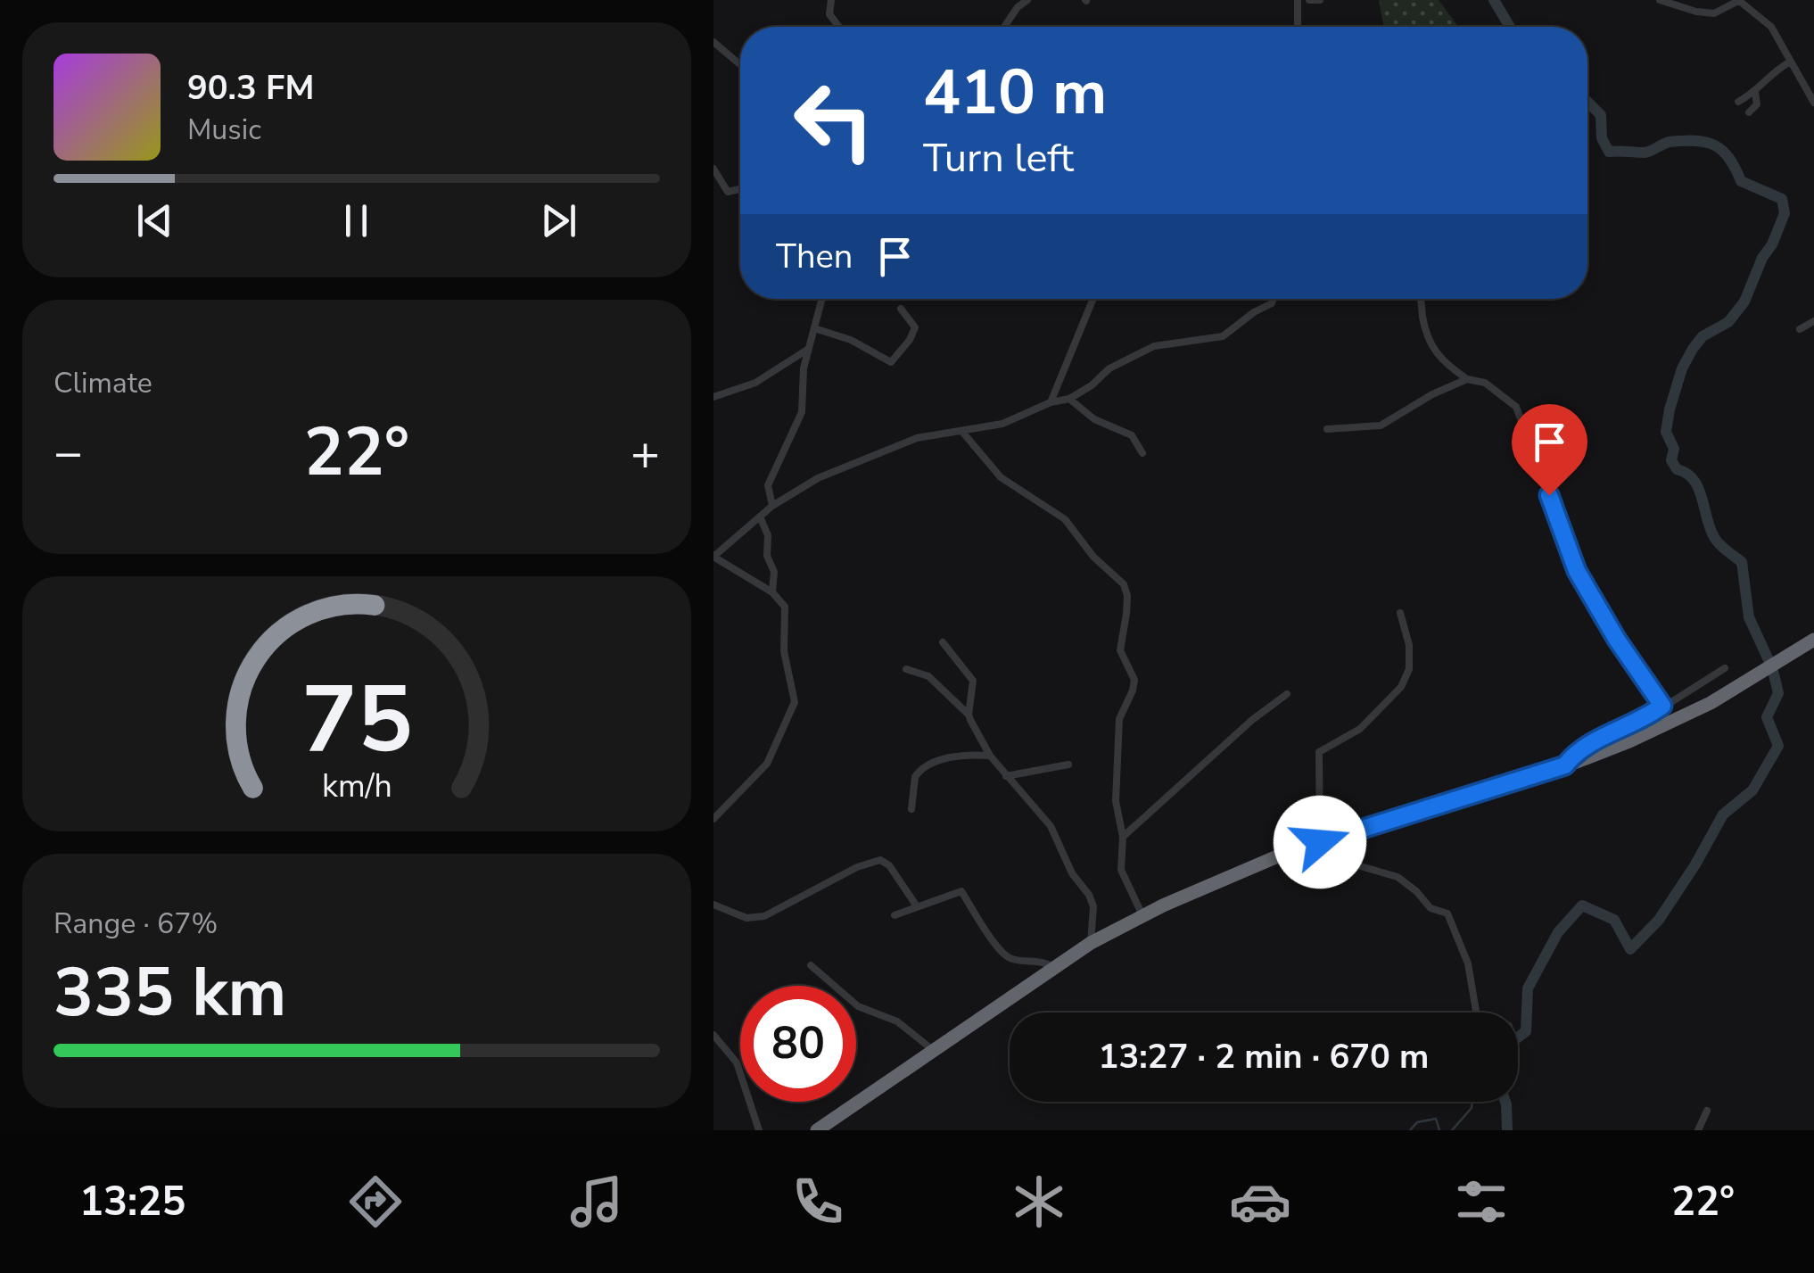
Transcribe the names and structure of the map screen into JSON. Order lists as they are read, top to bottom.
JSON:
{
  "page": {
    "turn": ["410 m", "Turn left"],
    "song": ["90.3 FM", "Music"],
    "then": "Then",
    "tile": [
      "Climate",
      ["Range · 67%", "335 km"]
    ],
    "heat": ["−", "22°", "+"],
    "limit": "80",
    "trip": "13:27 · 2 min · 670 m",
    "tabs": ["13:25", "22°"],
    "gauge": ["75", "km/h"]
  }
}
